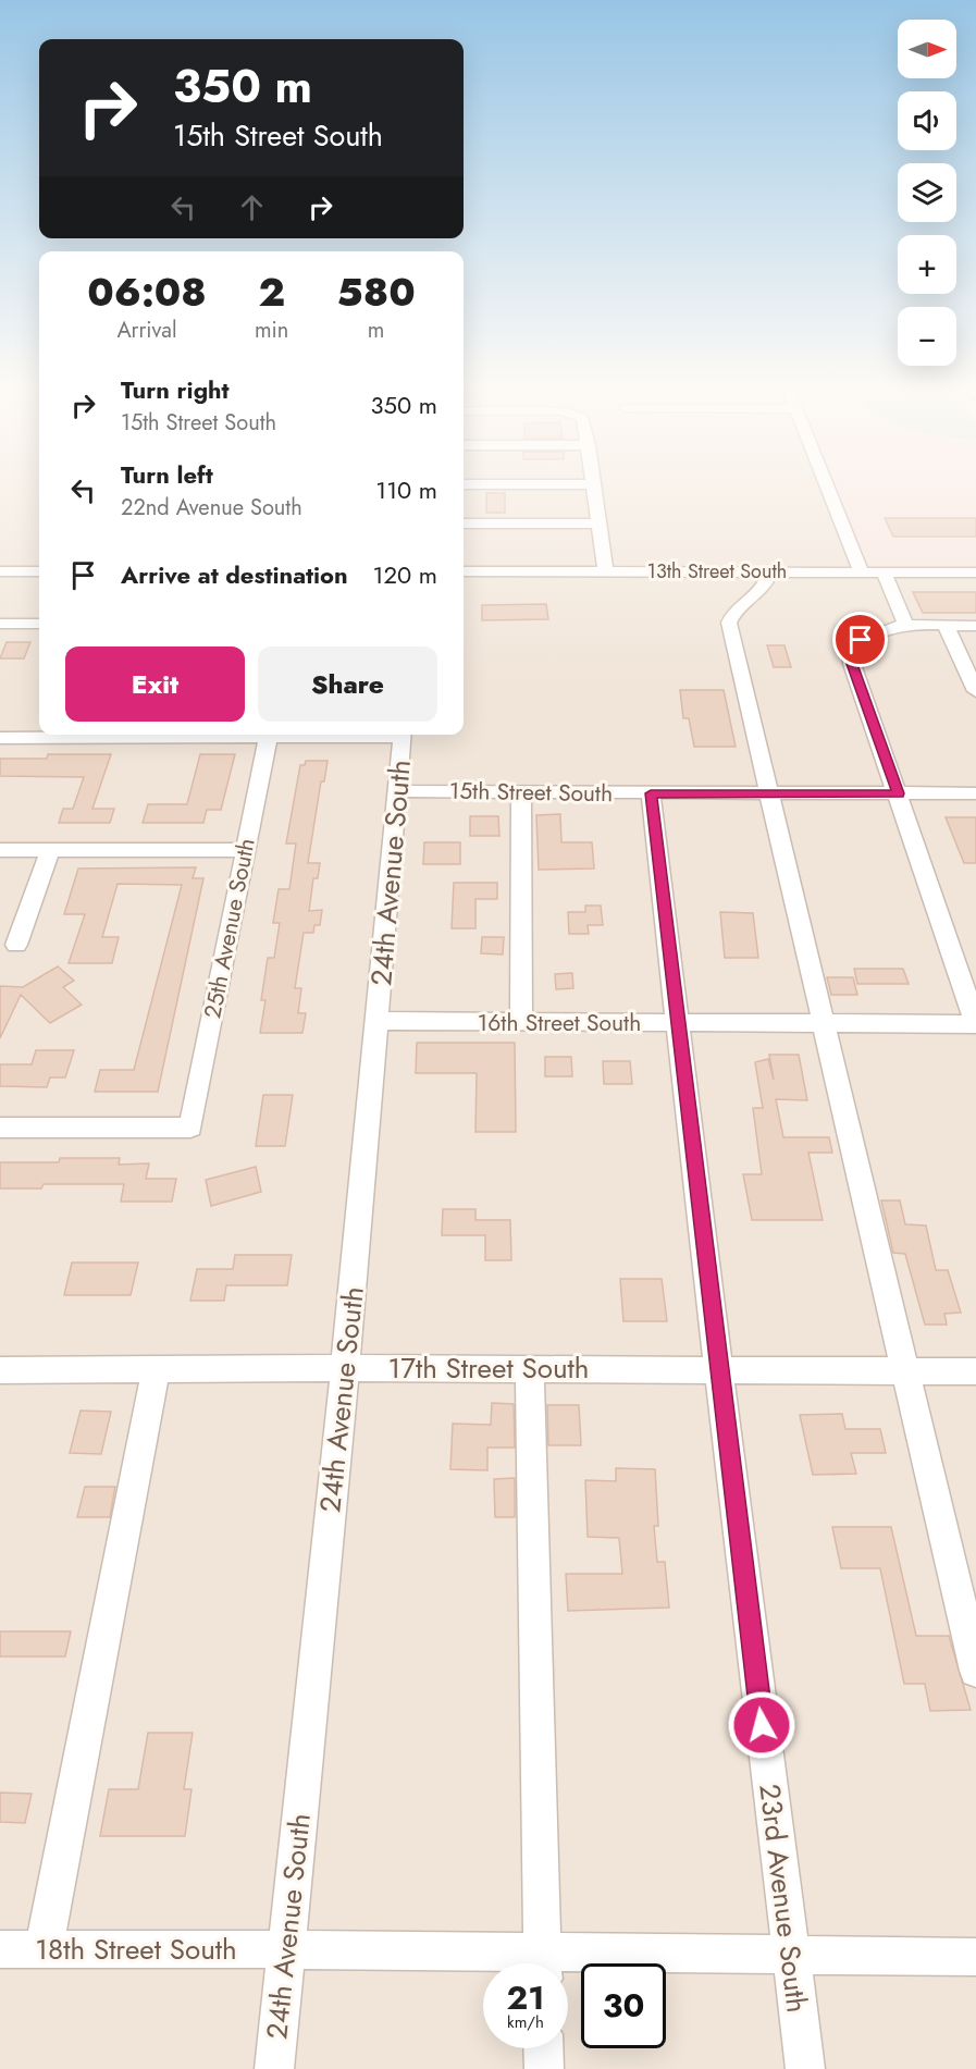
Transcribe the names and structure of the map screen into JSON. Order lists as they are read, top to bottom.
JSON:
{
  "streets": {
    "street": [
      "13th Street South",
      "15th Street South",
      "24th Avenue South",
      "25th Avenue South",
      "16th Street South",
      "17th Street South",
      "23rd Avenue South",
      "18th Street South"
    ]
  },
  "crossings": [
    ["15th Street South", "24th Avenue South"],
    ["15th Street South", "23rd Avenue South"],
    ["24th Avenue South", "16th Street South"],
    ["24th Avenue South", "17th Street South"],
    ["24th Avenue South", "18th Street South"],
    ["16th Street South", "23rd Avenue South"],
    ["17th Street South", "23rd Avenue South"],
    ["23rd Avenue South", "18th Street South"]
  ],
  "north": "right",
  "page": {
    "map_buttons": ["+", "−"],
    "turn": ["350 m", "15th Street South"],
    "eta": [
      "06:08",
      "Arrival",
      "2",
      "min",
      "580",
      "m"
    ],
    "list": [
      {
        "name": "Turn right",
        "note": "15th Street South",
        "value": "350 m"
      },
      {
        "name": "Turn left",
        "note": "22nd Avenue South",
        "value": "110 m"
      },
      {
        "name": "Arrive at destination",
        "value": "120 m"
      }
    ],
    "buttons": ["Exit", "Share"],
    "speed": "21 km/h",
    "limit": "30"
  }
}
